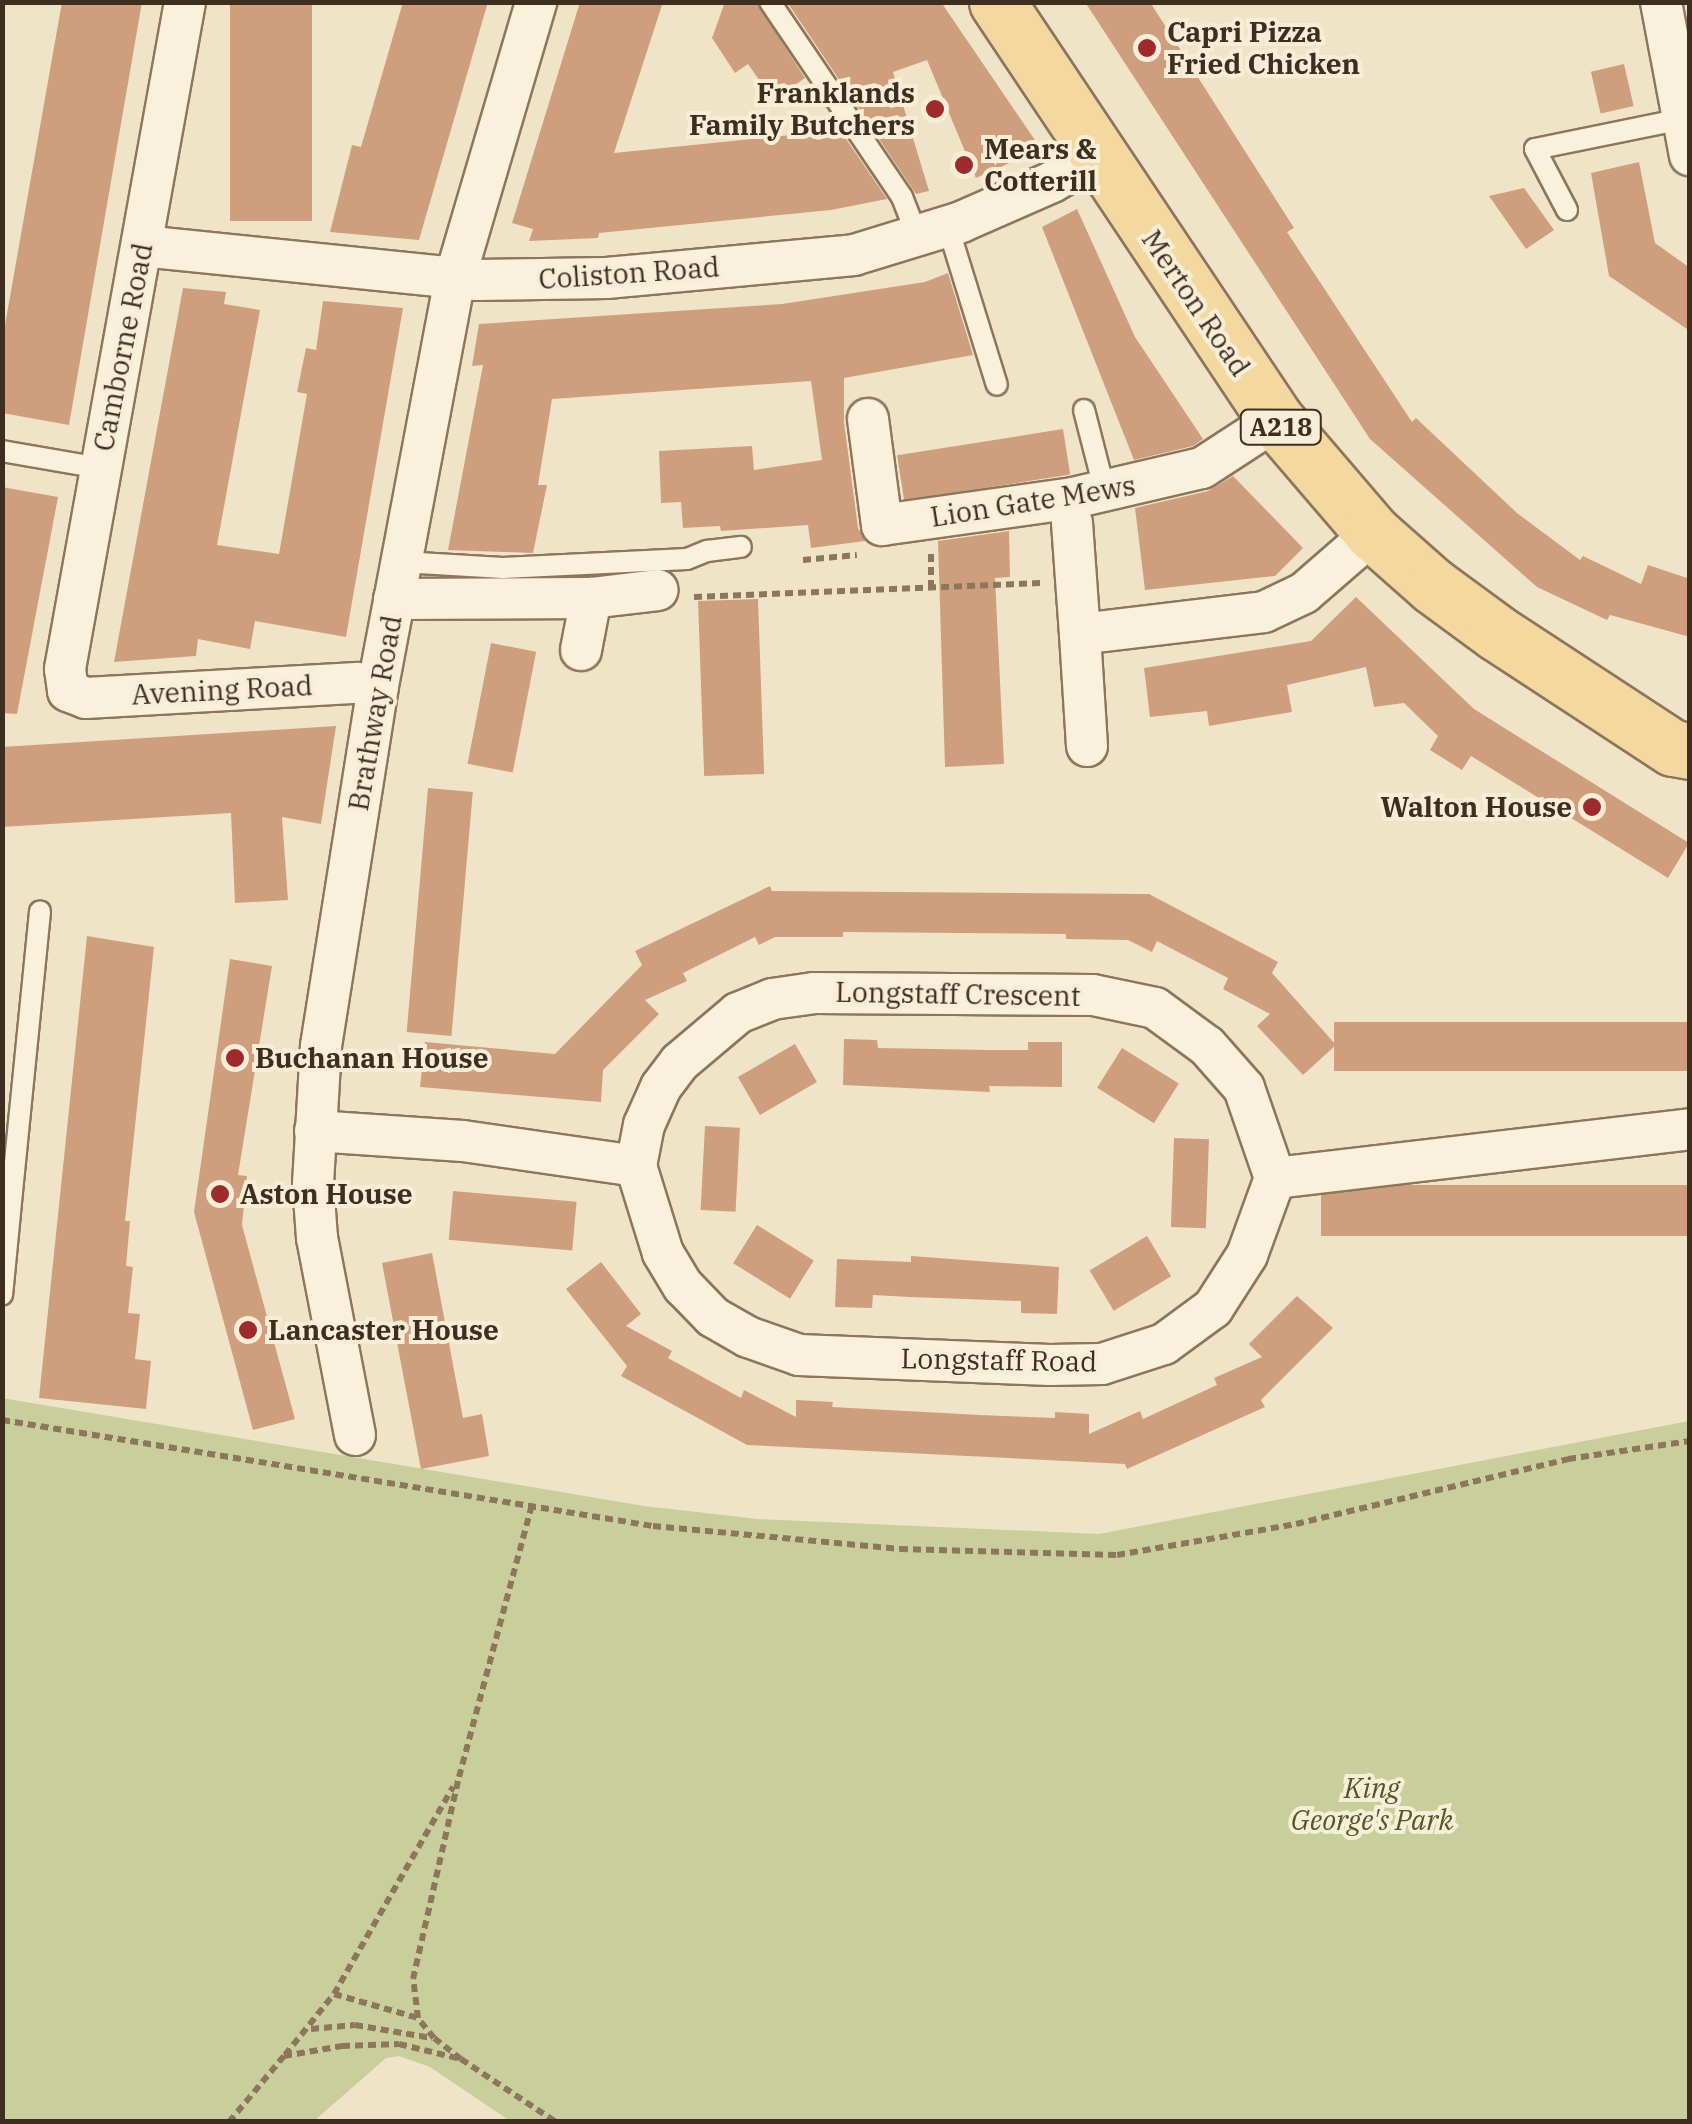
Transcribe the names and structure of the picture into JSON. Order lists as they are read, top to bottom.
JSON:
{
  "streets": {
    "main road": ["Merton Road", "A218"],
    "street": [
      "Coliston Road",
      "Camborne Road",
      "Lion Gate Mews",
      "Avening Road",
      "Brathway Road",
      "Longstaff Crescent",
      "Longstaff Road"
    ]
  },
  "crossings": [
    ["Coliston Road", "Merton Road"],
    ["Coliston Road", "Camborne Road"],
    ["Coliston Road", "Brathway Road"],
    ["Merton Road", "Lion Gate Mews"],
    ["Camborne Road", "Avening Road"],
    ["Avening Road", "Brathway Road"],
    ["Longstaff Crescent", "Longstaff Road"]
  ],
  "parks": ["King George's Park"],
  "places": [
    "Capri Pizza Fried Chicken",
    "Franklands Family Butchers",
    "Mears & Cotterill",
    "Walton House",
    "Buchanan House",
    "Aston House",
    "Lancaster House"
  ]
}
